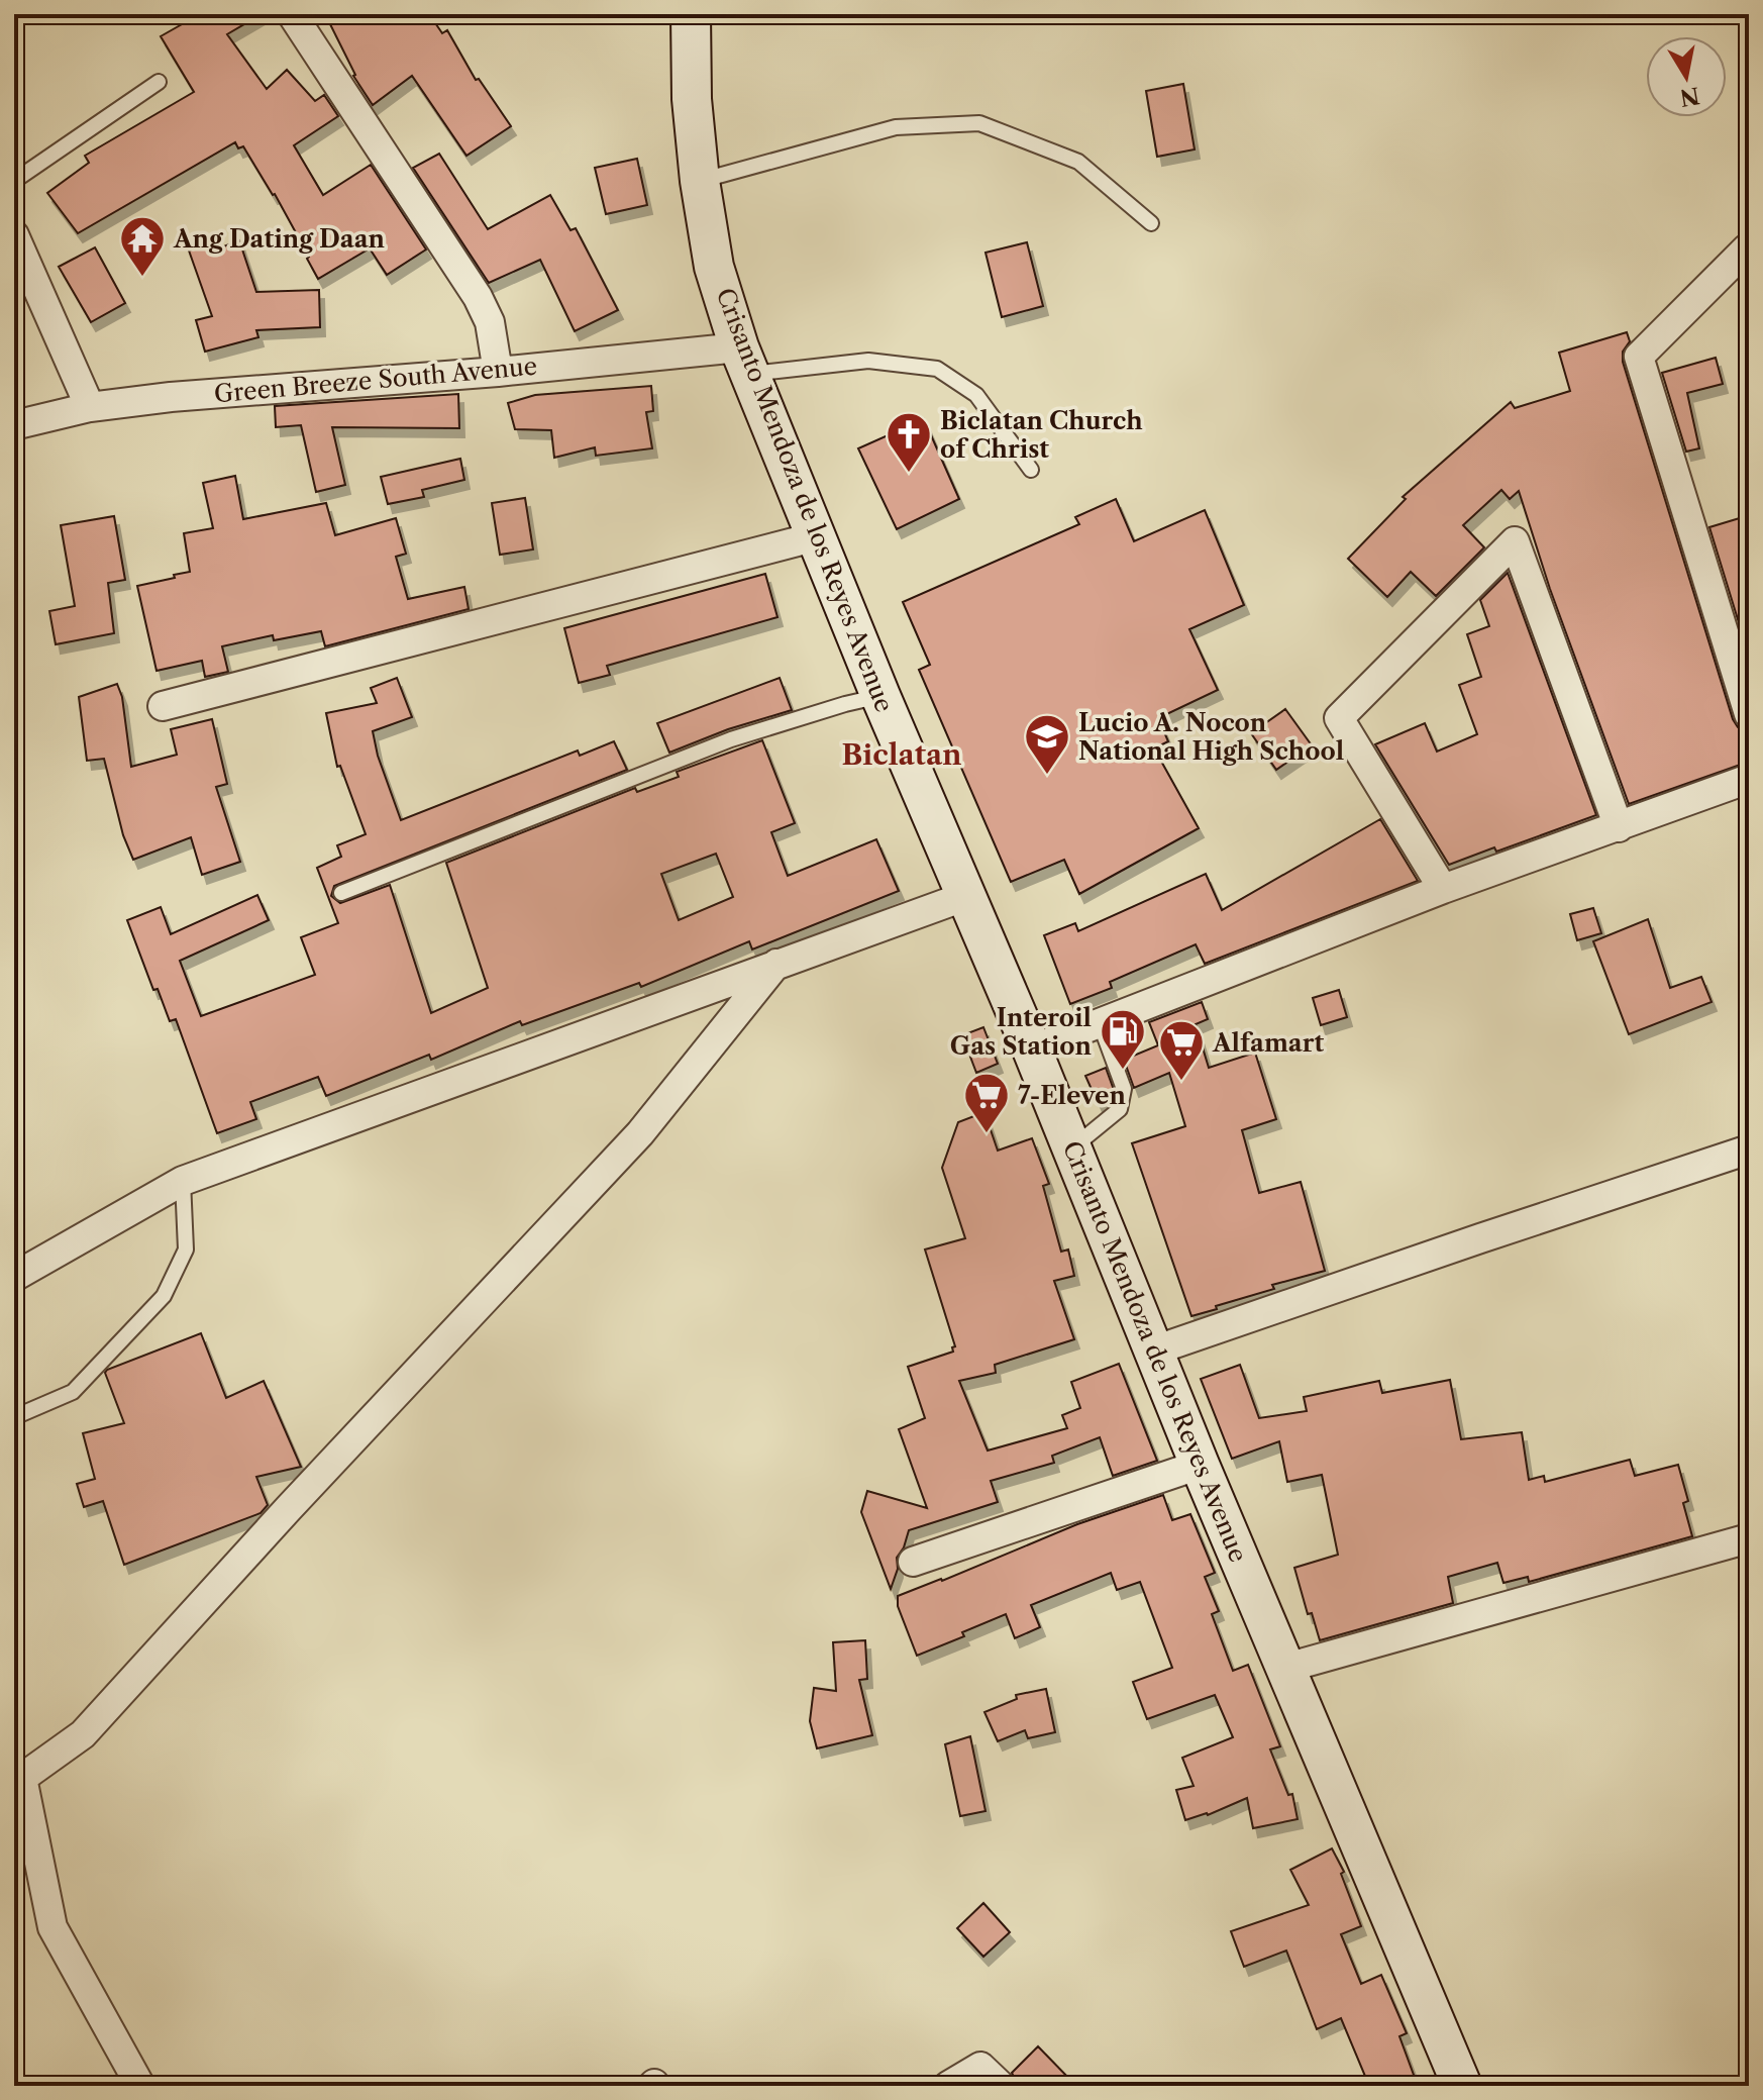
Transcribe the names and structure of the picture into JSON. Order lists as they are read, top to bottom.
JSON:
{
  "streets": {
    "main road": ["Crisanto Mendoza de los Reyes Avenue"],
    "street": ["Green Breeze South Avenue"]
  },
  "crossings": [
    ["Green Breeze South Avenue", "Crisanto Mendoza de los Reyes Avenue"]
  ],
  "districts": ["Biclatan"],
  "places": {
    "temple": ["Ang Dating Daan"],
    "church": ["Biclatan Church of Christ"],
    "school or university": ["Lucio A. Nocon National High School"],
    "fuel station": ["Interoil Gas Station"],
    "supermarket": ["Alfamart", "7-Eleven"]
  },
  "north": "bottom"
}
